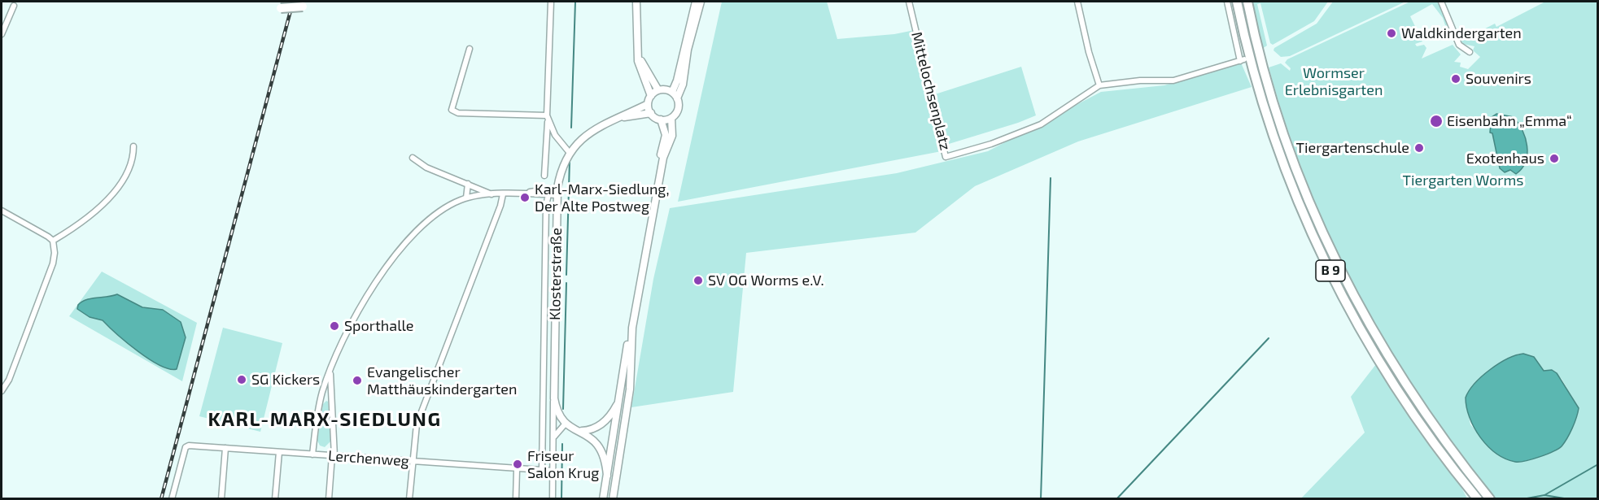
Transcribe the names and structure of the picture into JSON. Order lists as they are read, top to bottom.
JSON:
{
  "streets": {
    "highway": ["B 9"],
    "main road": ["Klosterstraße"],
    "street": ["Mittelochsenplatz", "Lerchenweg"]
  },
  "crossings": [
    ["Klosterstraße", "Lerchenweg"]
  ],
  "districts": ["KARL-MARX-SIEDLUNG"],
  "parks": ["Wormser Erlebnisgarten", "Tiergarten Worms"],
  "places": [
    "Waldkindergarten",
    "Souvenirs",
    "Eisenbahn „Emma“",
    "Tiergartenschule",
    "Exotenhaus",
    "Karl-Marx-Siedlung, Der Alte Postweg",
    "SV OG Worms e.V.",
    "Sporthalle",
    "SG Kickers",
    "Evangelischer Matthäuskindergarten",
    "Friseur Salon Krug"
  ]
}
